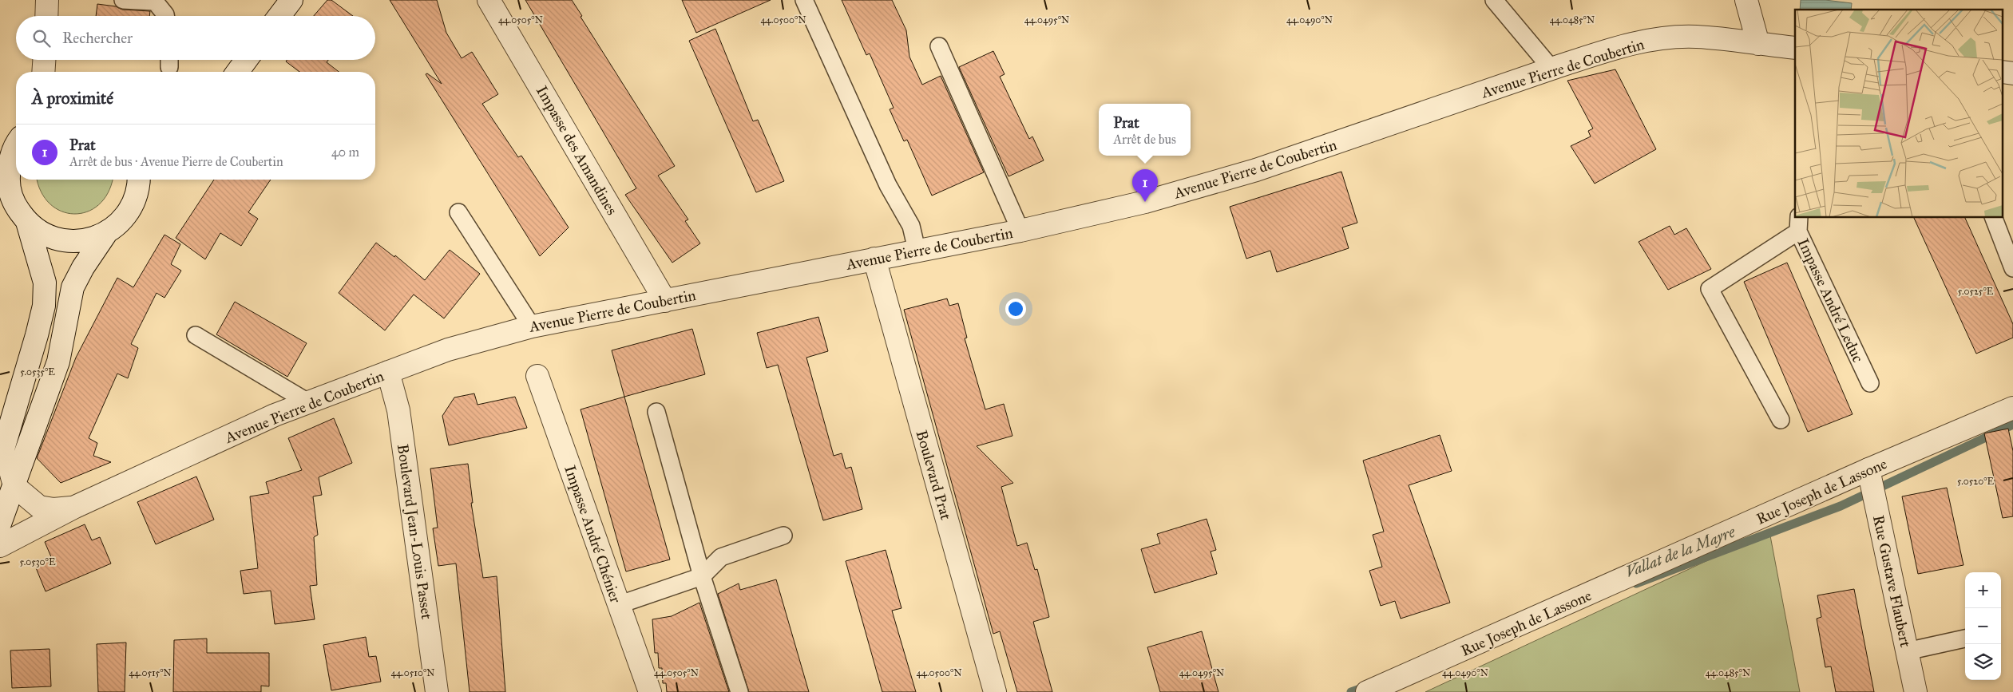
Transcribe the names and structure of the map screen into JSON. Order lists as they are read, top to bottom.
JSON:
{
  "streets": {
    "street": [
      "Avenue Pierre de Coubertin",
      "Impasse des Amandines",
      "Boulevard Prat",
      "Rue Joseph de Lassone",
      "Boulevard Jean-Louis Passet",
      "Impasse André Chénier",
      "Rue Gustave Flaubert"
    ],
    "lane": ["Impasse André Leduc"]
  },
  "crossings": [
    ["Avenue Pierre de Coubertin", "Impasse des Amandines"],
    ["Avenue Pierre de Coubertin", "Boulevard Prat"],
    ["Avenue Pierre de Coubertin", "Boulevard Jean-Louis Passet"],
    ["Rue Joseph de Lassone", "Rue Gustave Flaubert"]
  ],
  "water": ["Vallat de la Mayre"],
  "page": {
    "search": "Rechercher",
    "heading": "À proximité",
    "popup": ["Prat", "Arrêt de bus"],
    "list": [
      {
        "mark": "1",
        "name": "Prat",
        "note": "Arrêt de bus · Avenue Pierre de Coubertin",
        "value": "40 m"
      }
    ],
    "pins": "1",
    "map_buttons": ["+", "−"]
  },
  "coordinates": [
    "44.0505°N",
    "44.0500°N",
    "44.0495°N",
    "44.0490°N",
    "44.0485°N",
    "5.0525°E",
    "5.0535°E",
    "5.0520°E",
    "5.0530°E",
    "44.0515°N",
    "44.0510°N"
  ]
}
